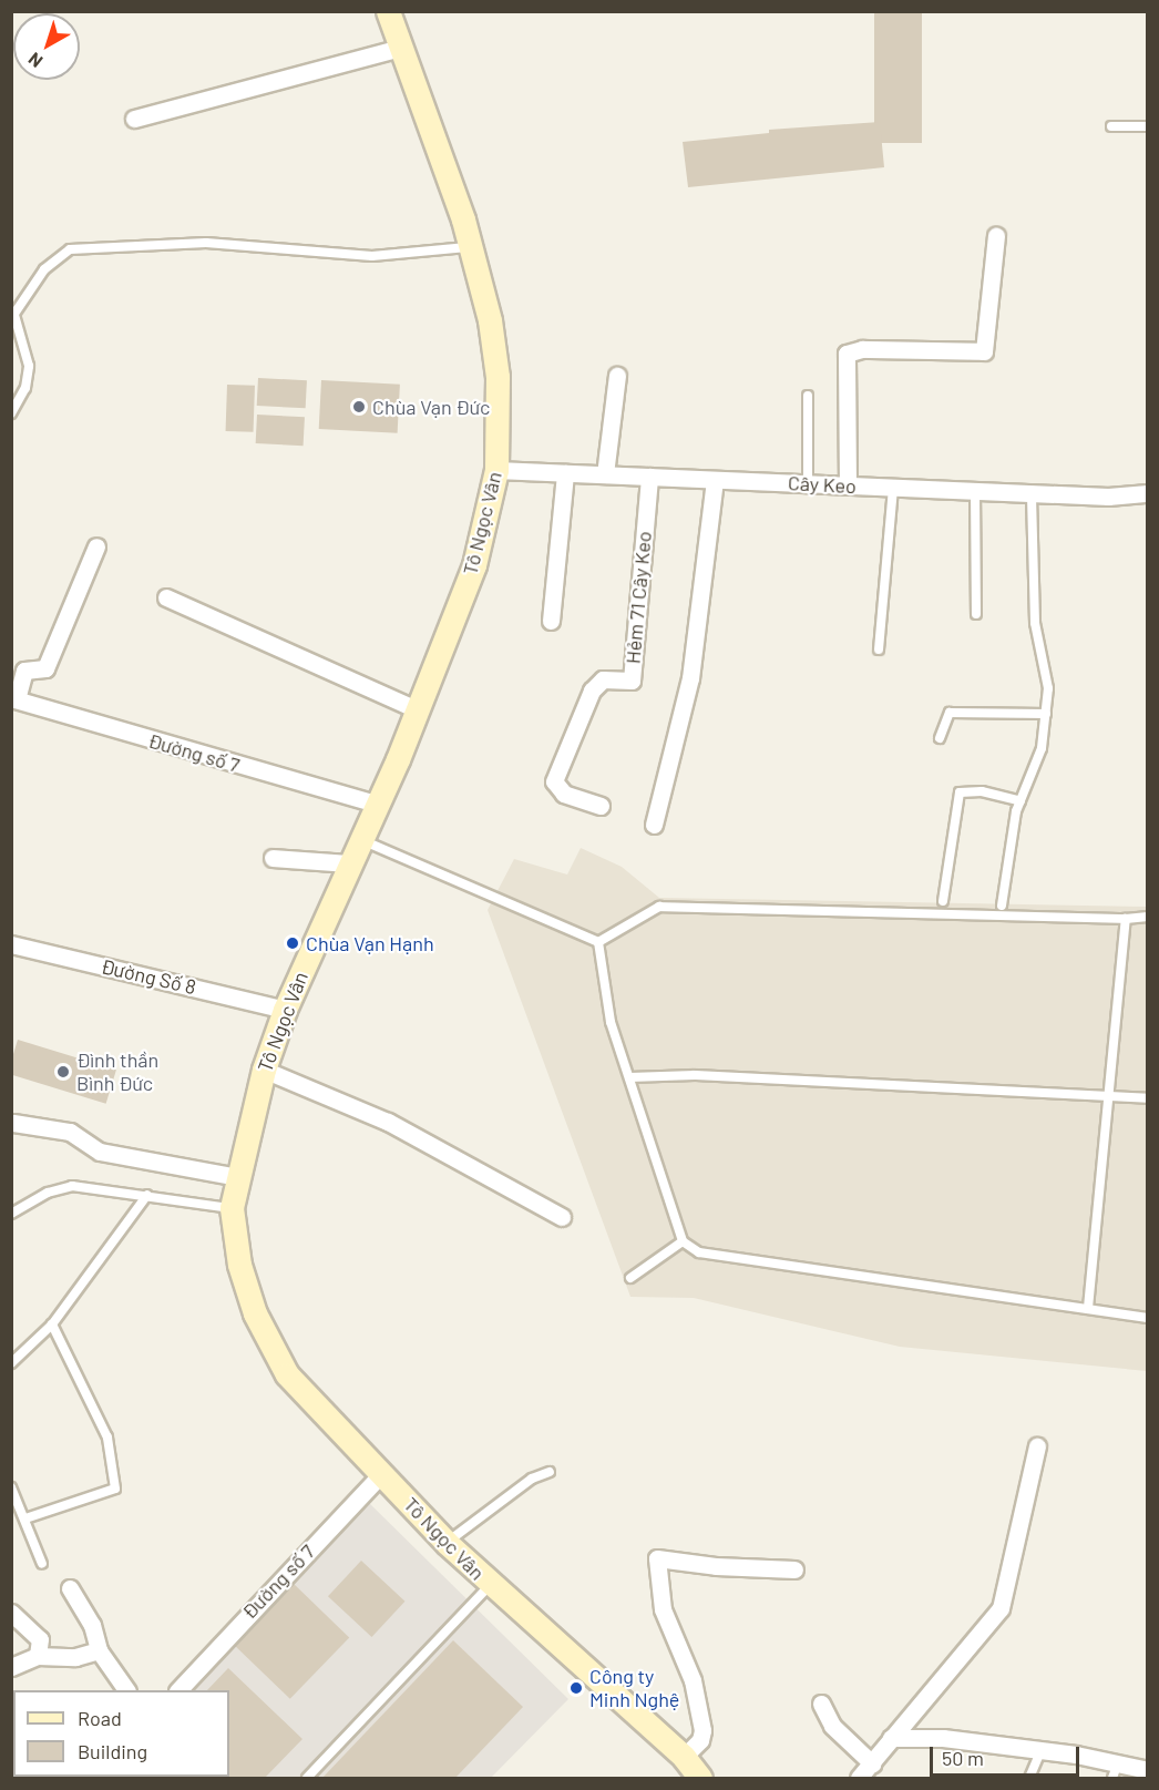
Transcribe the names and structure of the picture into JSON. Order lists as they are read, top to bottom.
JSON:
{
  "streets": {
    "main road": ["Tô Ngọc Vân"],
    "street": [
      "Cây Keo",
      "Hẻm 71 Cây Keo",
      "Đường số 7",
      "Đường Số 8"
    ]
  },
  "crossings": [
    ["Cây Keo", "Tô Ngọc Vân"],
    ["Cây Keo", "Hẻm 71 Cây Keo"],
    ["Tô Ngọc Vân", "Đường số 7"],
    ["Tô Ngọc Vân", "Đường Số 8"]
  ],
  "places": [
    "Chùa Vạn Đức",
    "Chùa Vạn Hạnh",
    "Đình thần Bình Đức",
    "Công ty Minh Nghệ"
  ],
  "legend": ["Road", "Building"],
  "scale_bar": "50 m",
  "north": "bottom left"
}
